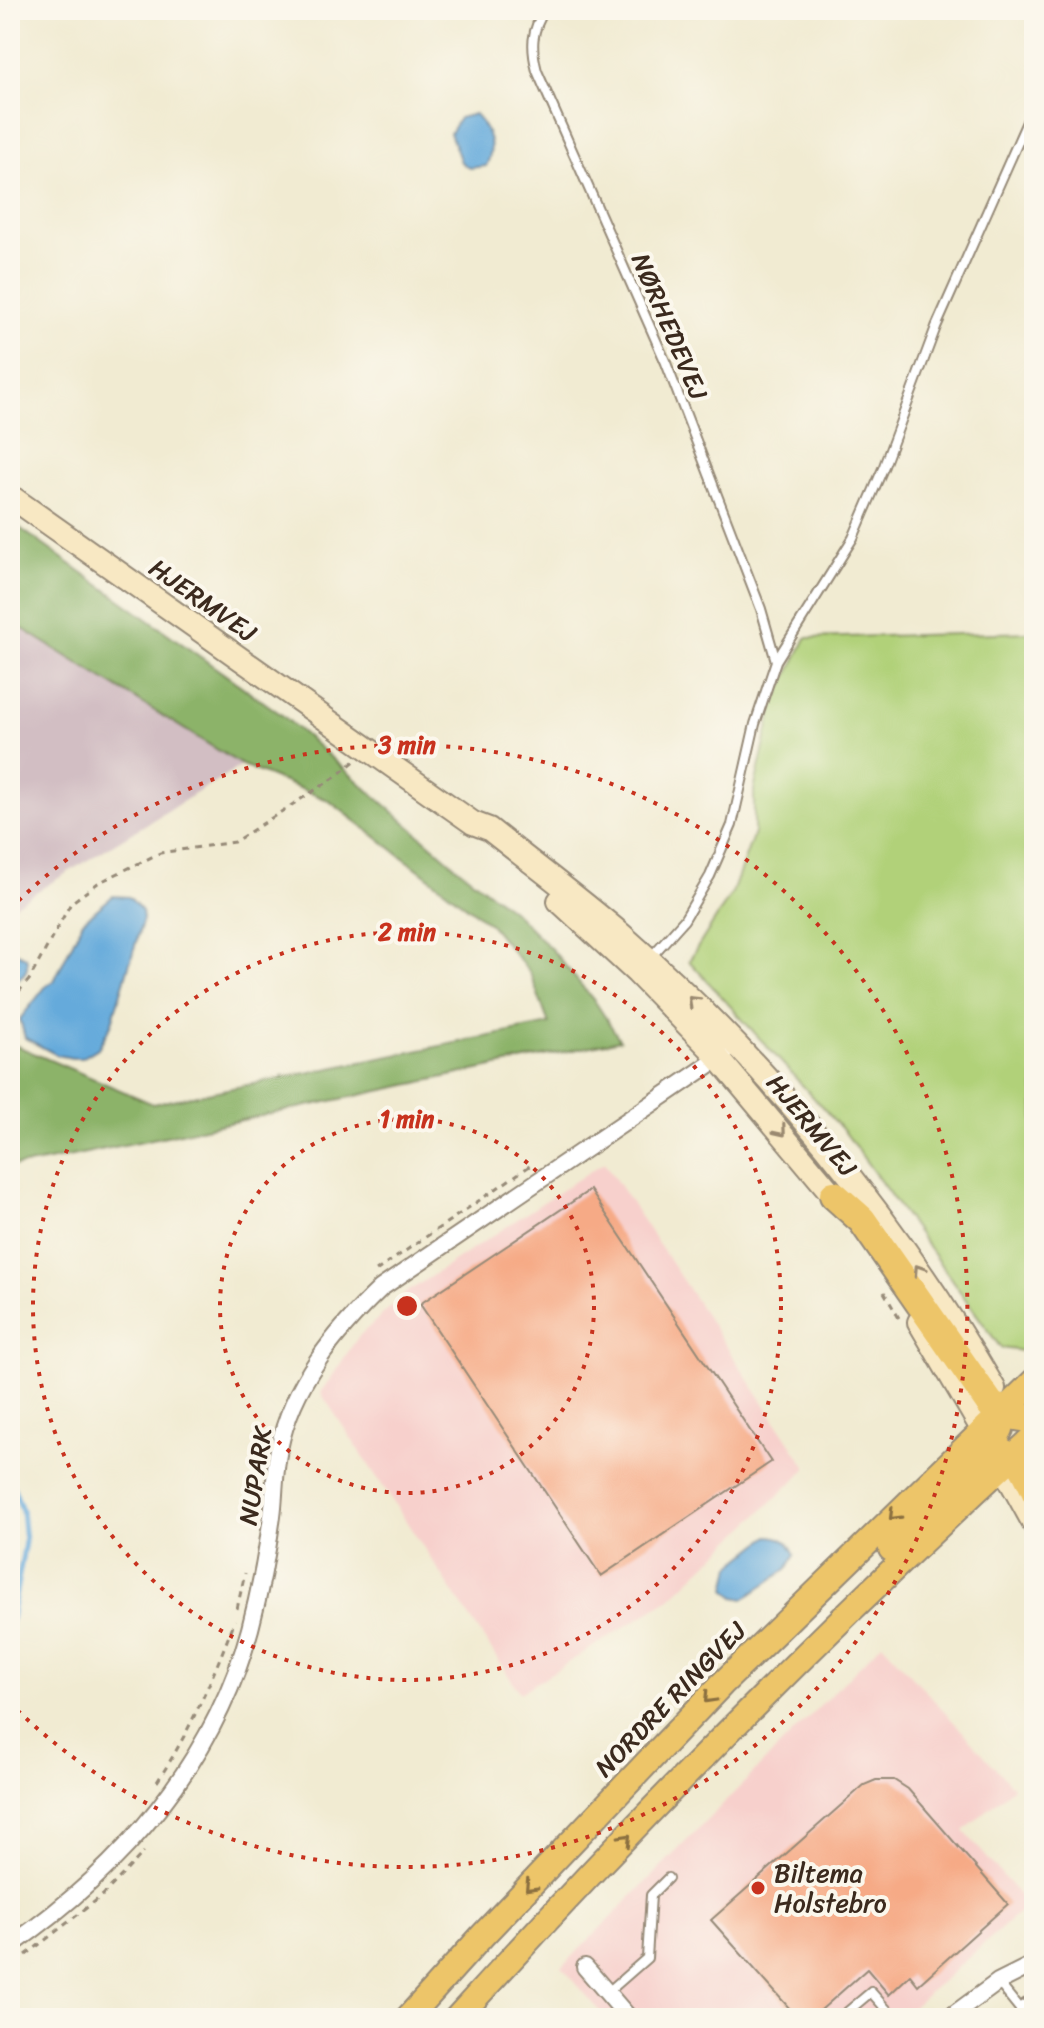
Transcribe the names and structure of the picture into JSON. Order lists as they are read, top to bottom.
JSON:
{
  "streets": {
    "main road": ["NORDRE RINGVEJ"],
    "street": ["HJERMVEJ", "NUPARK"],
    "lane": ["NØRHEDEVEJ"]
  },
  "crossings": [
    ["HJERMVEJ", "NUPARK"],
    ["HJERMVEJ", "NORDRE RINGVEJ"]
  ],
  "places": ["Biltema Holstebro"],
  "rings": ["3 min", "2 min", "1 min"]
}
